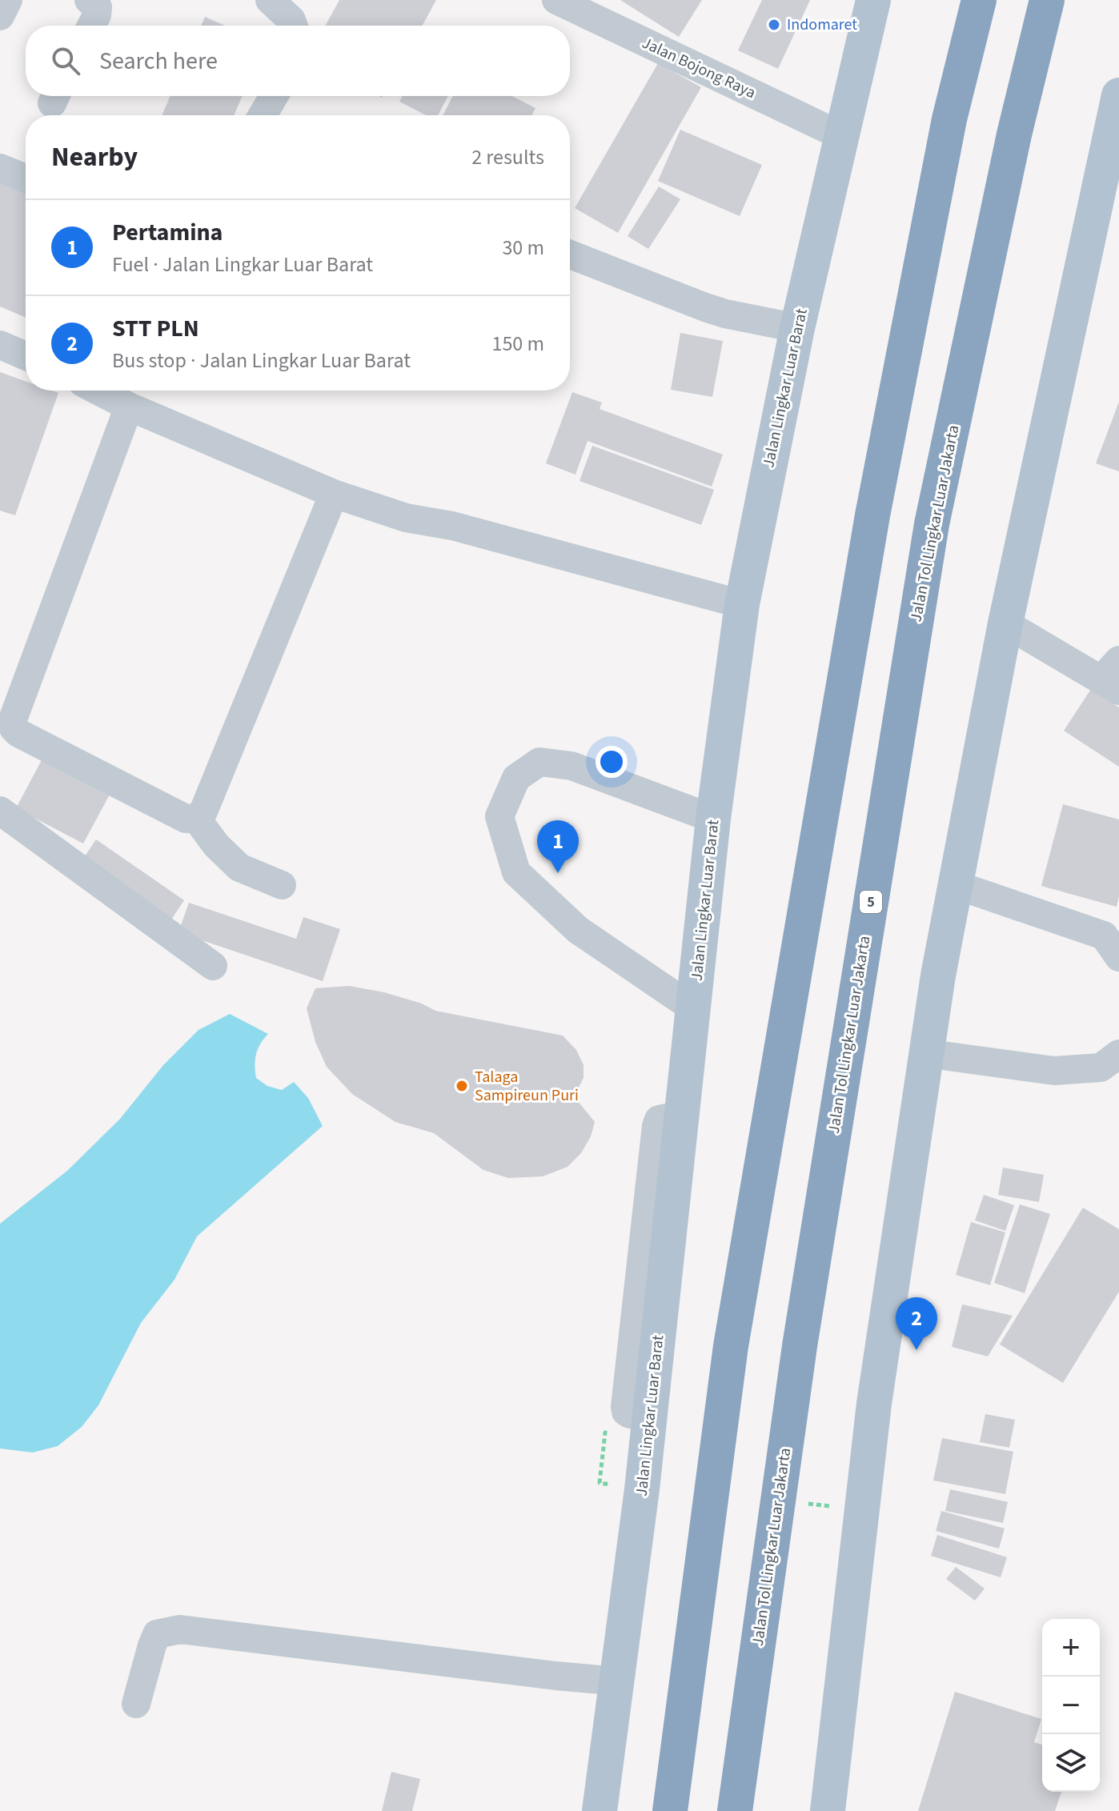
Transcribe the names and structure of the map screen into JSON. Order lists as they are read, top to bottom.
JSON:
{
  "streets": {
    "highway": ["Jalan Tol Lingkar Luar Jakarta", "5"],
    "main road": ["Jalan Lingkar Luar Barat"],
    "street": ["Jalan Bojong Raya"]
  },
  "crossings": [
    ["Jalan Bojong Raya", "Jalan Lingkar Luar Barat"]
  ],
  "places": ["Indomaret", "Talaga Sampireun Puri"],
  "page": {
    "search": "Search here",
    "heading": ["Nearby", "2 results"],
    "list": [
      {
        "mark": "1",
        "name": "Pertamina",
        "note": "Fuel · Jalan Lingkar Luar Barat",
        "value": "30 m"
      },
      {
        "mark": "2",
        "name": "STT PLN",
        "note": "Bus stop · Jalan Lingkar Luar Barat",
        "value": "150 m"
      }
    ],
    "pins": ["1", "2"],
    "map_buttons": ["+", "−"]
  }
}
